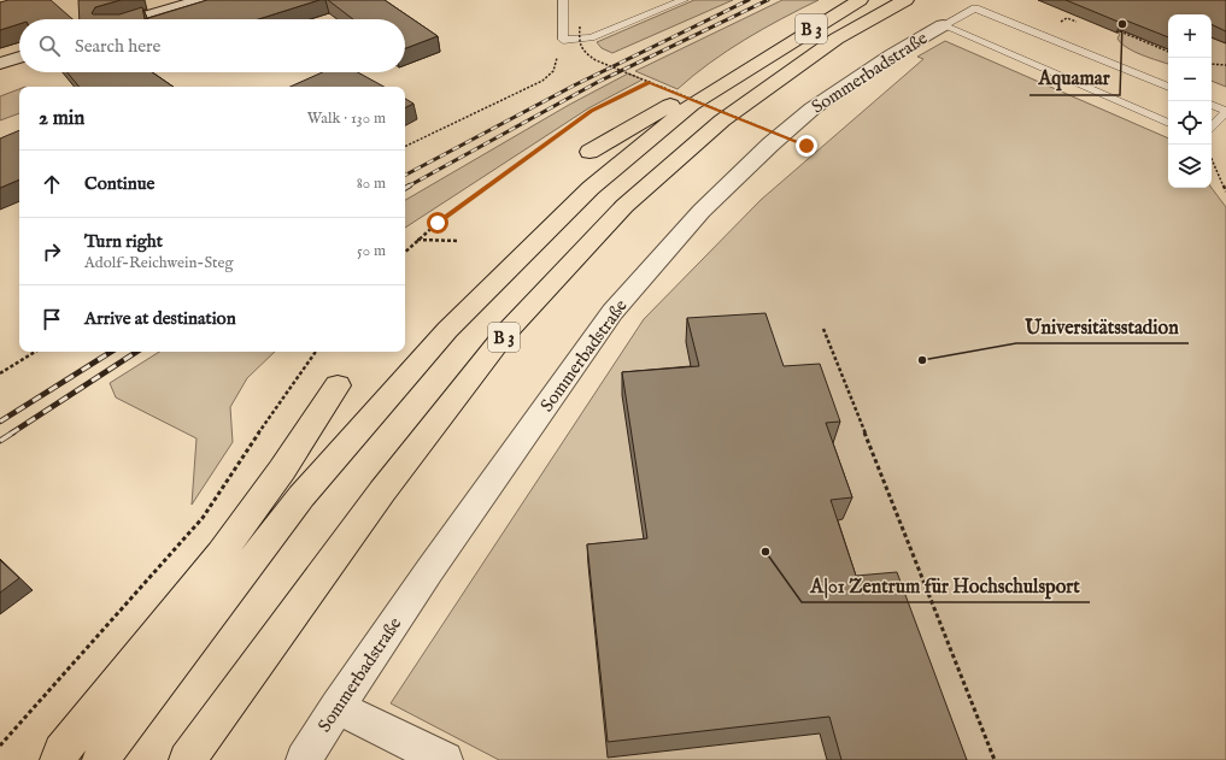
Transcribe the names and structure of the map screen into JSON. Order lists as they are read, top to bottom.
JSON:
{
  "streets": {
    "highway": ["B 3"],
    "street": ["Sommerbadstraße"]
  },
  "places": ["Aquamar", "Universitätsstadion", "A|01 Zentrum für Hochschulsport"],
  "page": {
    "map_buttons": ["+", "−"],
    "search": "Search here",
    "heading": ["2 min", "Walk · 130 m"],
    "list": [
      ["Continue", "80 m"],
      ["Turn right", "Adolf-Reichwein-Steg", "50 m"],
      "Arrive at destination"
    ]
  }
}
